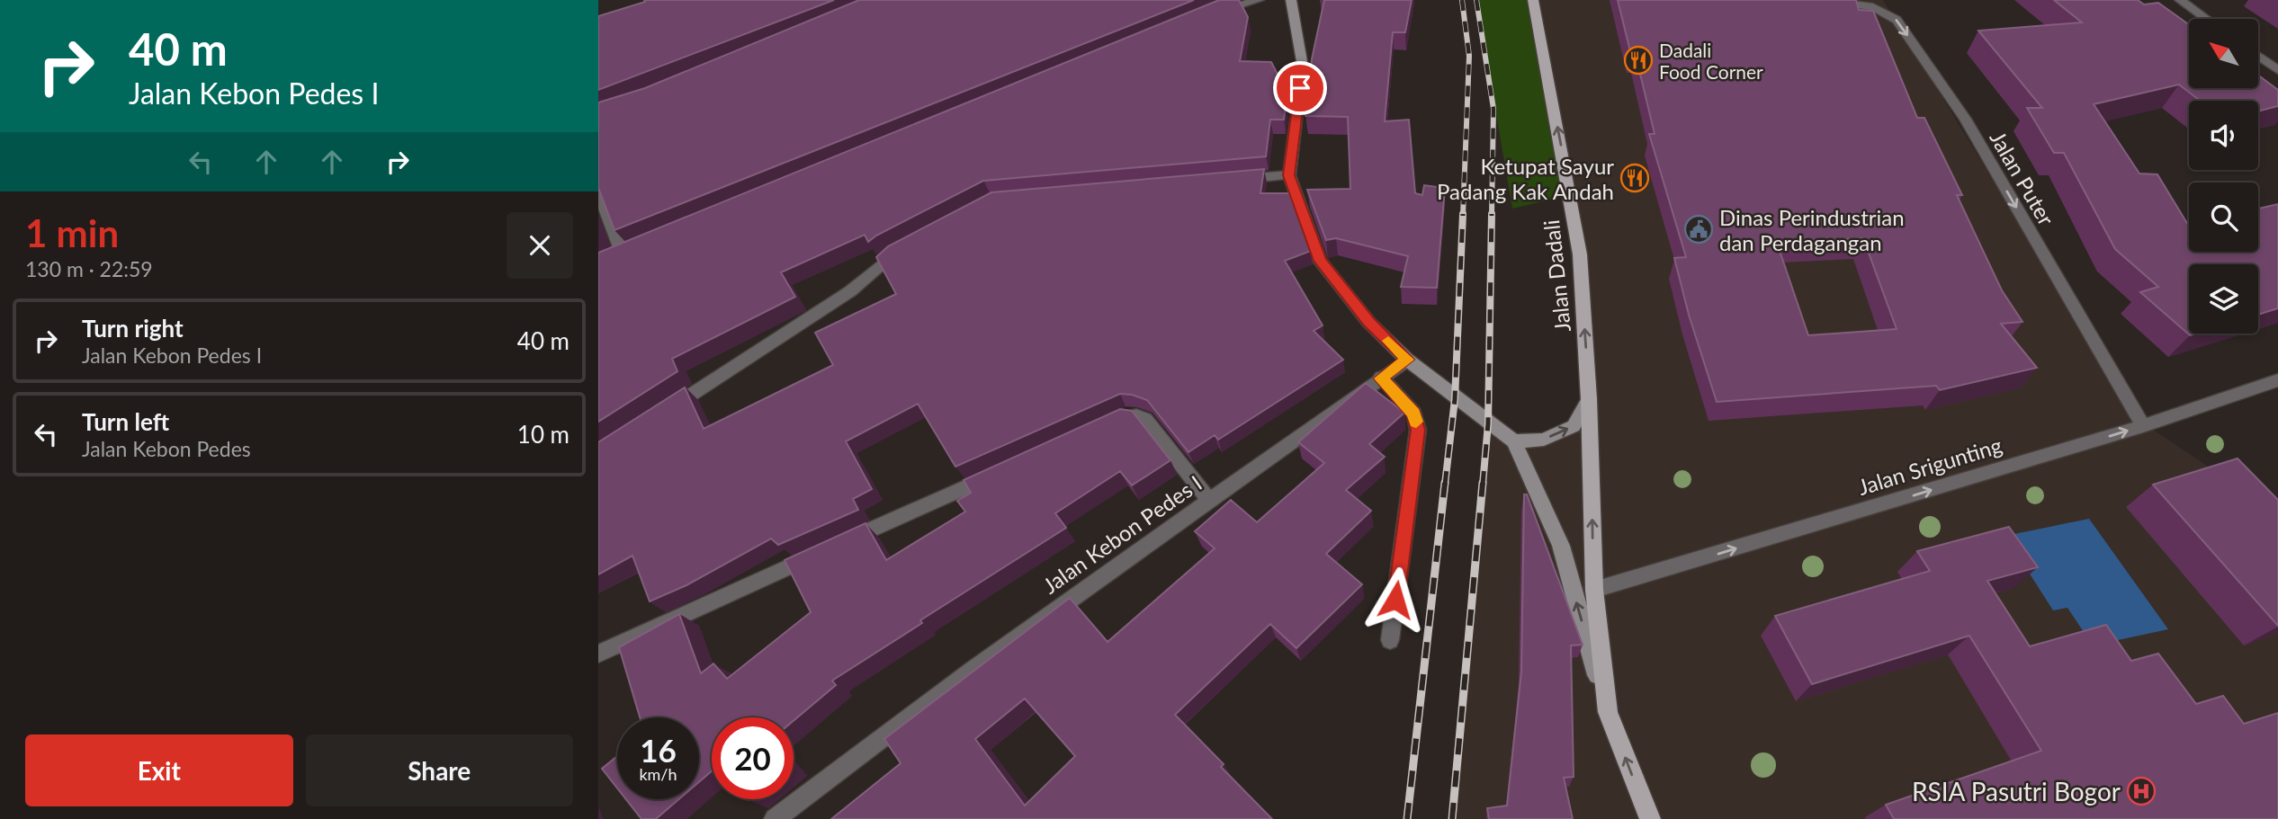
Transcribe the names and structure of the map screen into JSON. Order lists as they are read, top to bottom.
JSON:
{
  "streets": {
    "main road": ["Jalan Dadali"],
    "street": ["Jalan Puter", "Jalan Srigunting", "Jalan Kebon Pedes I"]
  },
  "crossings": [
    ["Jalan Puter", "Jalan Srigunting"],
    ["Jalan Dadali", "Jalan Srigunting"]
  ],
  "one_way": ["Jalan Puter", "Jalan Dadali", "Jalan Srigunting"],
  "places": {
    "restaurant": ["Dadali Food Corner", "Ketupat Sayur Padang Kak Andah"],
    "public building": ["Dinas Perindustrian dan Perdagangan"],
    "hospital": ["RSIA Pasutri Bogor"]
  },
  "north": "top left",
  "page": {
    "turn": ["40 m", "Jalan Kebon Pedes I"],
    "heading": ["1 min", "130 m · 22:59"],
    "list": [
      {
        "name": "Turn right",
        "note": "Jalan Kebon Pedes I",
        "value": "40 m"
      },
      {
        "name": "Turn left",
        "note": "Jalan Kebon Pedes",
        "value": "10 m"
      }
    ],
    "speed": "16 km/h",
    "limit": "20",
    "buttons": ["Exit", "Share"]
  }
}
